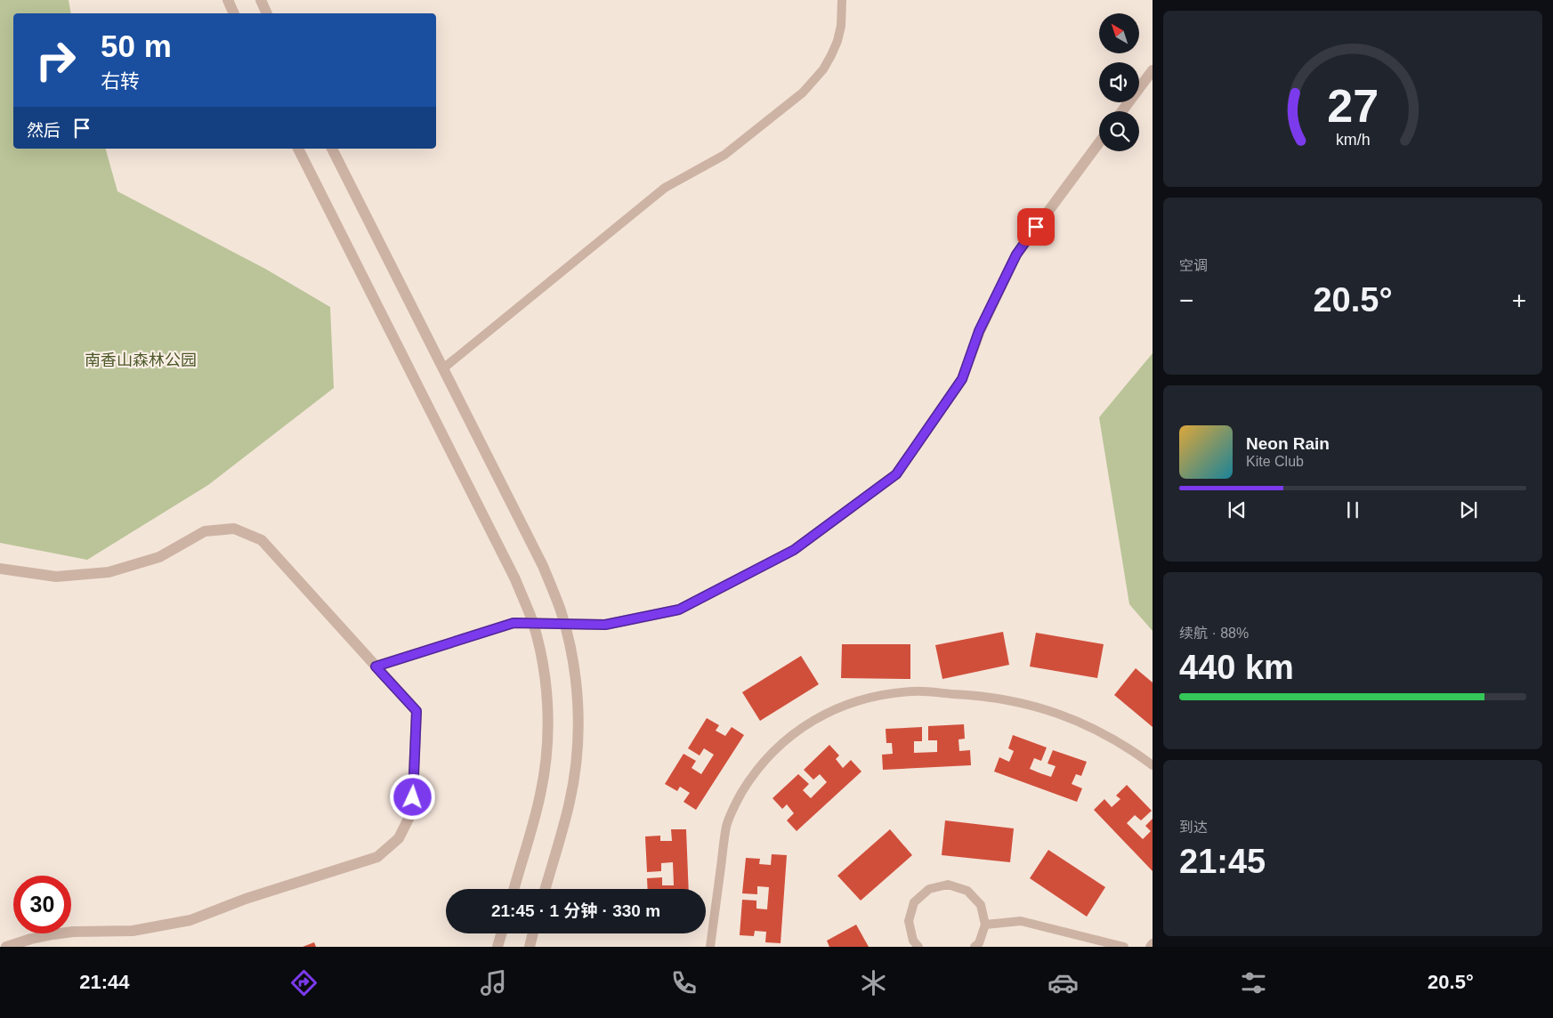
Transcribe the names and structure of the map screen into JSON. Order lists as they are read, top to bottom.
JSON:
{
  "parks": ["南香山森林公园"],
  "north": "top left",
  "page": {
    "turn": ["50 m", "右转"],
    "then": "然后",
    "tile": [
      "空调",
      ["续航 · 88%", "440 km"],
      ["到达", "21:45"]
    ],
    "heat": ["−", "20.5°", "+"],
    "song": ["Neon Rain", "Kite Club"],
    "limit": "30",
    "trip": "21:45 · 1 分钟 · 330 m",
    "tabs": ["21:44", "20.5°"],
    "gauge": ["27", "km/h"]
  }
}
